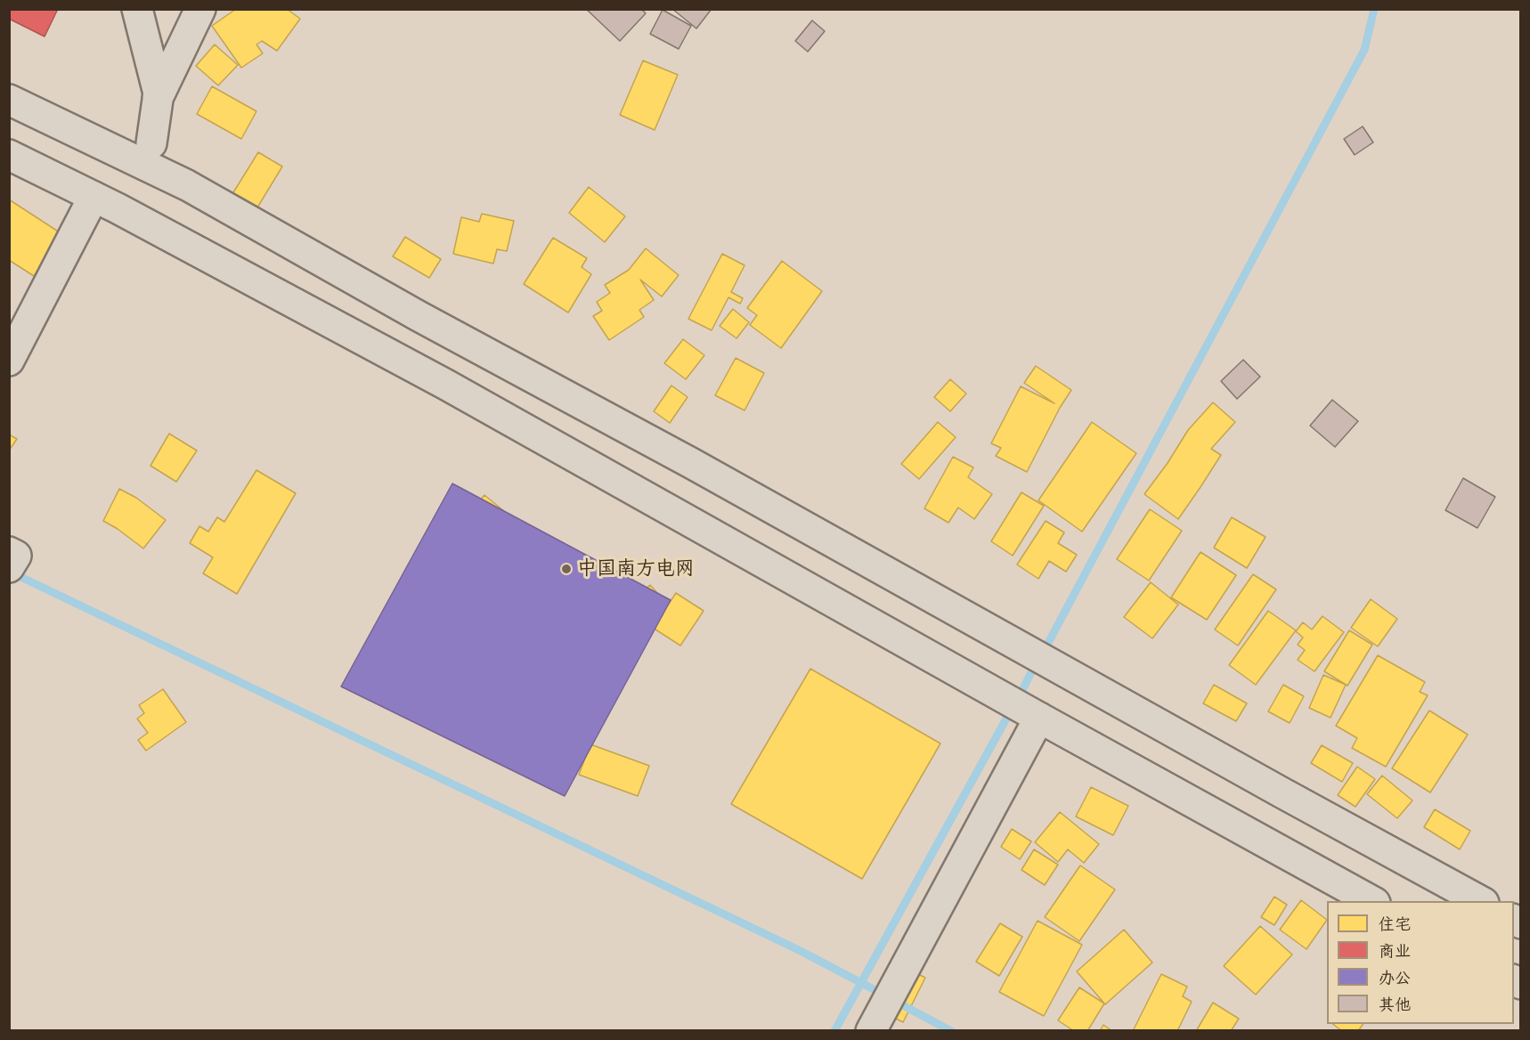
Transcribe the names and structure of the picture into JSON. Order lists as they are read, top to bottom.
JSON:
{
  "places": ["中国南方电网"],
  "legend": [
    "住宅",
    "商业",
    "办公",
    "其他"
  ]
}
